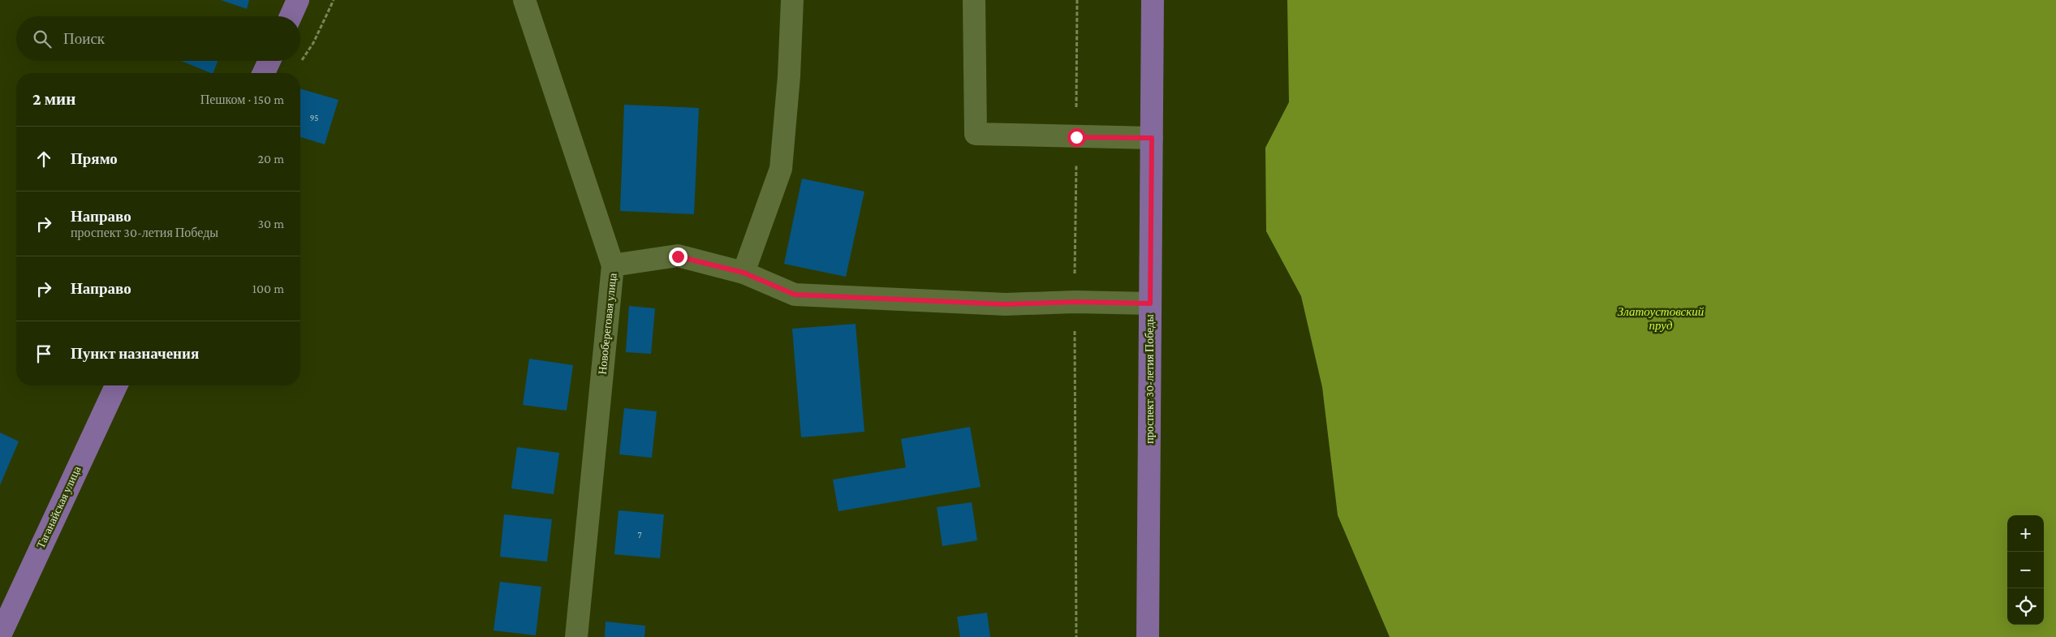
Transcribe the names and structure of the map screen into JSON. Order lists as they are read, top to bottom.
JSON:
{
  "streets": {
    "main road": ["проспект 30-летия Победы", "Таганайская улица"],
    "street": ["Новобереговая улица"]
  },
  "water": ["Златоустовский пруд"],
  "house_numbers": ["95", "7"],
  "page": {
    "search": "Поиск",
    "heading": ["2 мин", "Пешком · 150 m"],
    "list": [
      ["Прямо", "20 m"],
      ["Направо", "проспект 30-летия Победы", "30 m"],
      ["Направо", "100 m"],
      "Пункт назначения"
    ],
    "map_buttons": ["+", "−"]
  }
}
